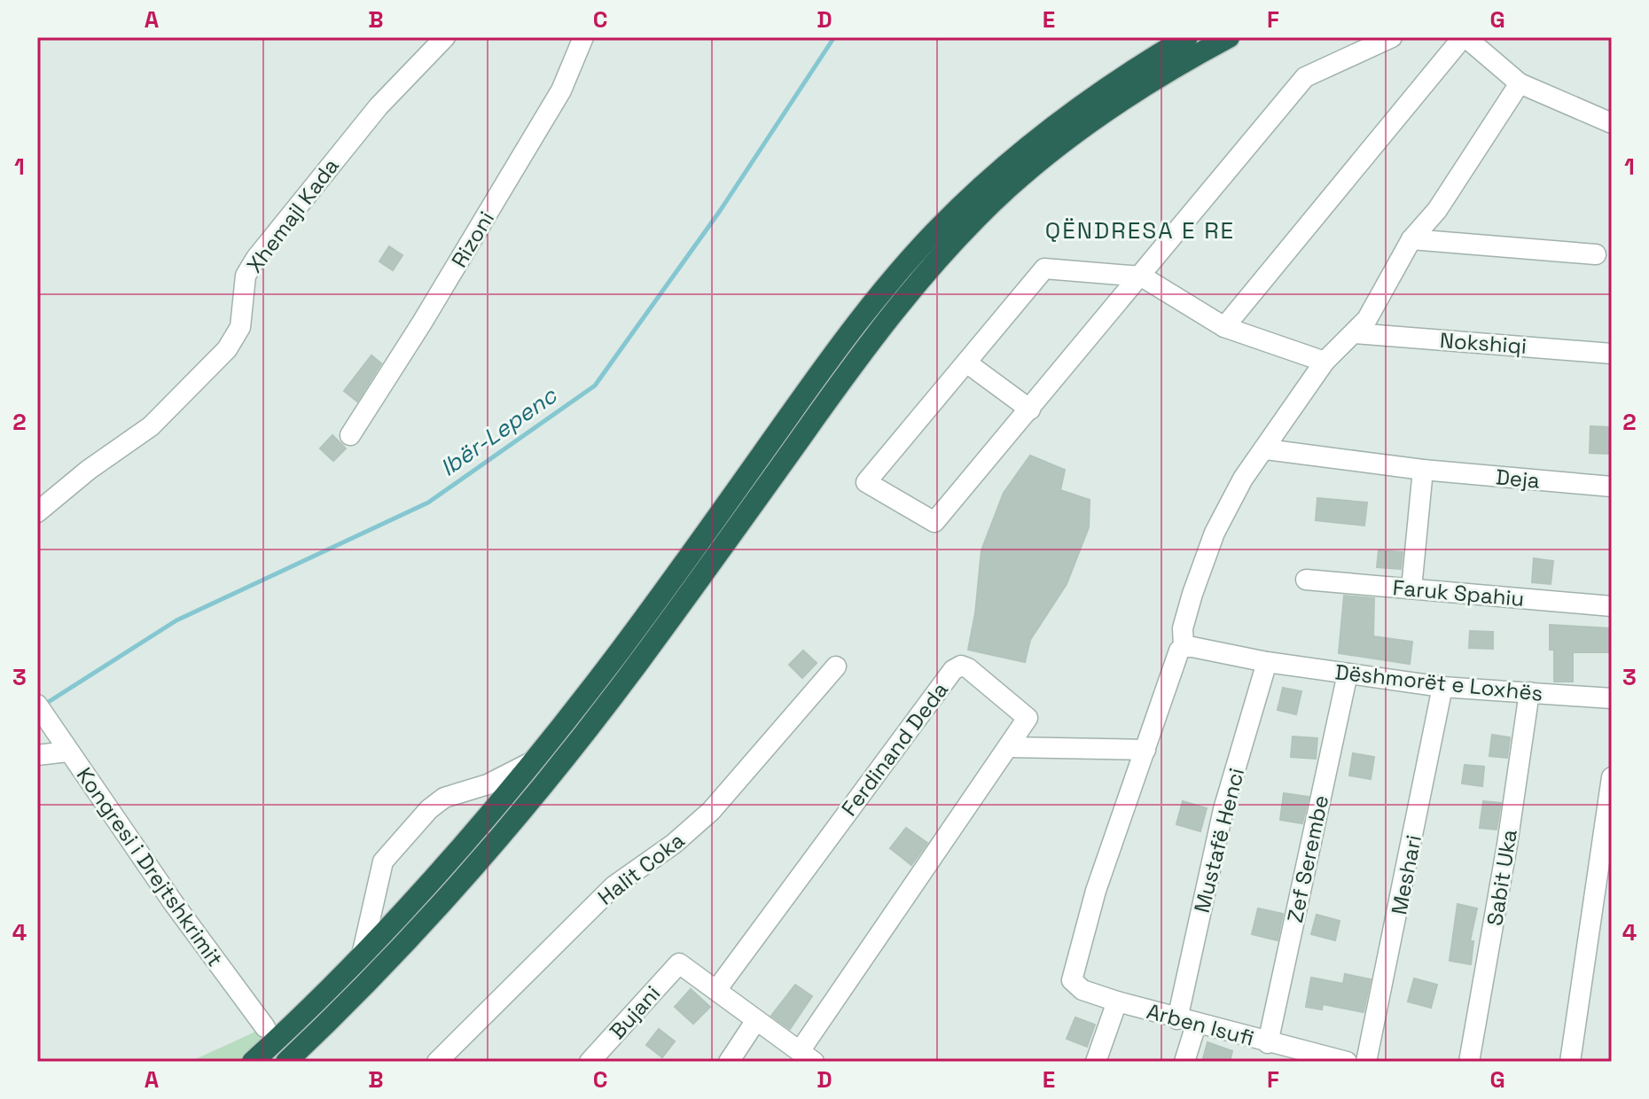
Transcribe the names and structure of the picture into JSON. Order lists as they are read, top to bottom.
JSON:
{
  "streets": {
    "street": [
      "Xhemajl Kada",
      "Rizoni",
      "Nokshiqi",
      "Deja",
      "Faruk Spahiu",
      "Dëshmorët e Loxhës",
      "Ferdinand Deda",
      "Mustafë Henci",
      "Zef Serembe",
      "Kongresi i Drejtshkrimit",
      "Halit Coka",
      "Meshari",
      "Sabit Uka",
      "Bujani",
      "Arben Isufi"
    ]
  },
  "crossings": [
    ["Dëshmorët e Loxhës", "Mustafë Henci"],
    ["Dëshmorët e Loxhës", "Zef Serembe"],
    ["Dëshmorët e Loxhës", "Meshari"],
    ["Dëshmorët e Loxhës", "Sabit Uka"],
    ["Ferdinand Deda", "Bujani"],
    ["Mustafë Henci", "Arben Isufi"],
    ["Zef Serembe", "Arben Isufi"]
  ],
  "districts": ["QËNDRESA E RE"],
  "water": ["Ibër-Lepenc"],
  "grid": {
    "columns": [
      "A",
      "B",
      "C",
      "D",
      "E",
      "F",
      "G"
    ],
    "rows": [
      "1",
      "2",
      "3",
      "4"
    ]
  }
}
